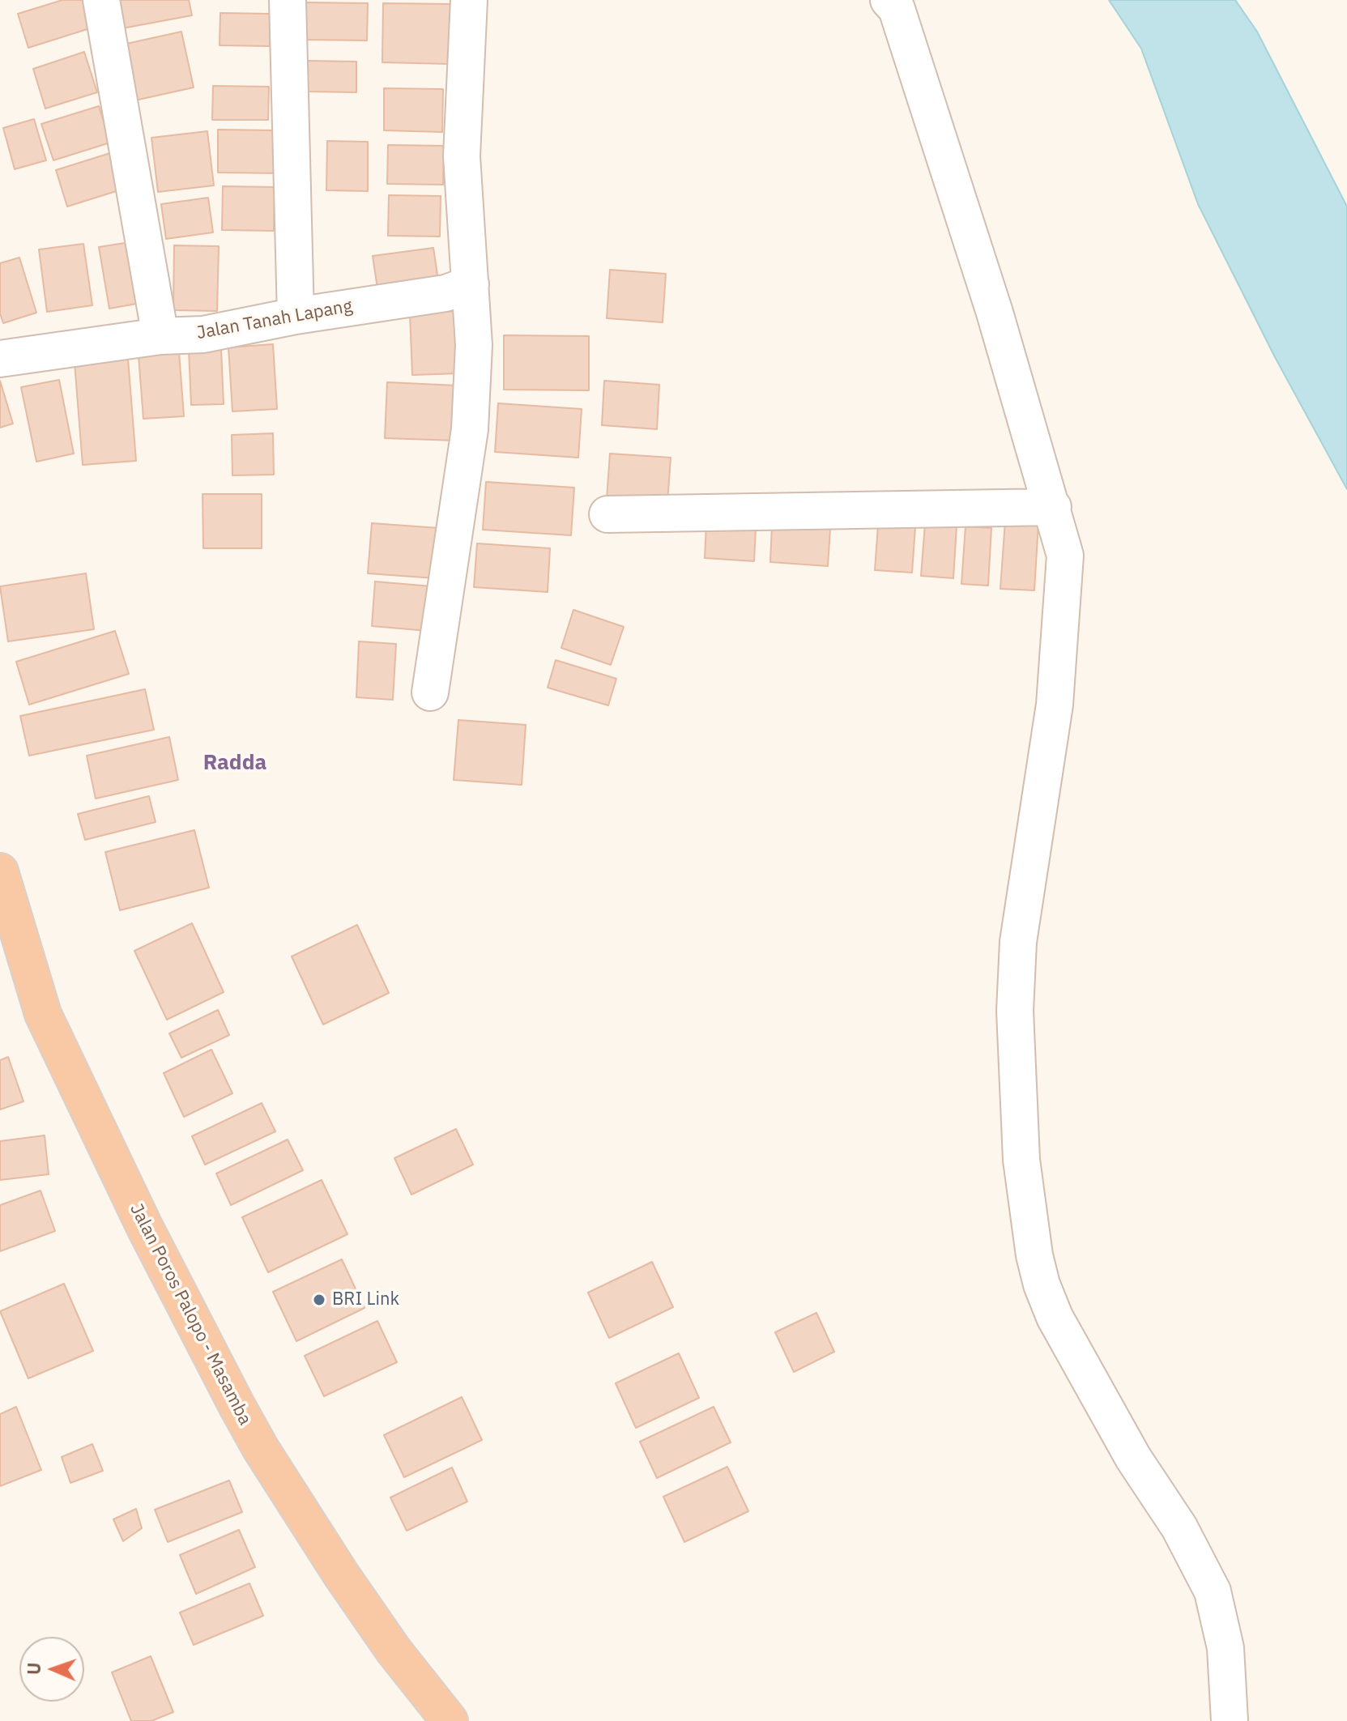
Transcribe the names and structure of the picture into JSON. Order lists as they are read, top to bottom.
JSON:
{
  "streets": {
    "highway": ["Jalan Poros Palopo - Masamba"],
    "street": ["Jalan Tanah Lapang"]
  },
  "districts": ["Radda"],
  "places": ["BRI Link"],
  "north": "left"
}
